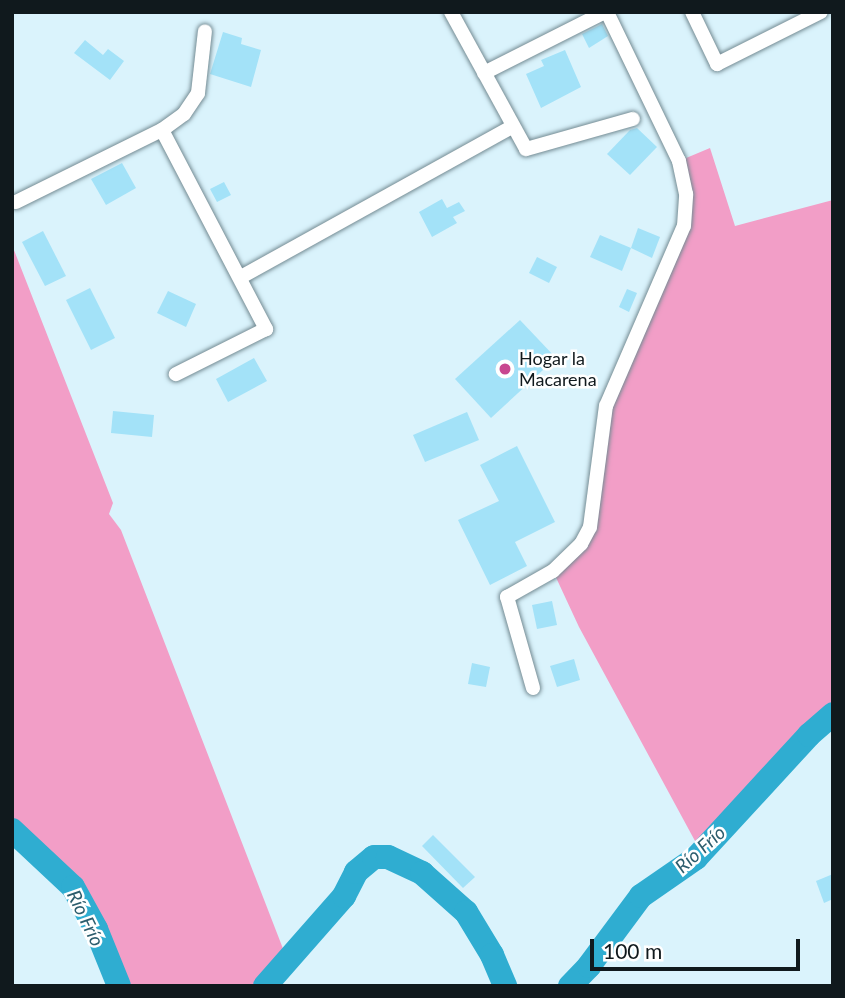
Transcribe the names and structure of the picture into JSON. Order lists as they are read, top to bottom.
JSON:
{
  "water": ["Río Frío"],
  "places": ["Hogar la Macarena"],
  "scale_bar": "100 m"
}
